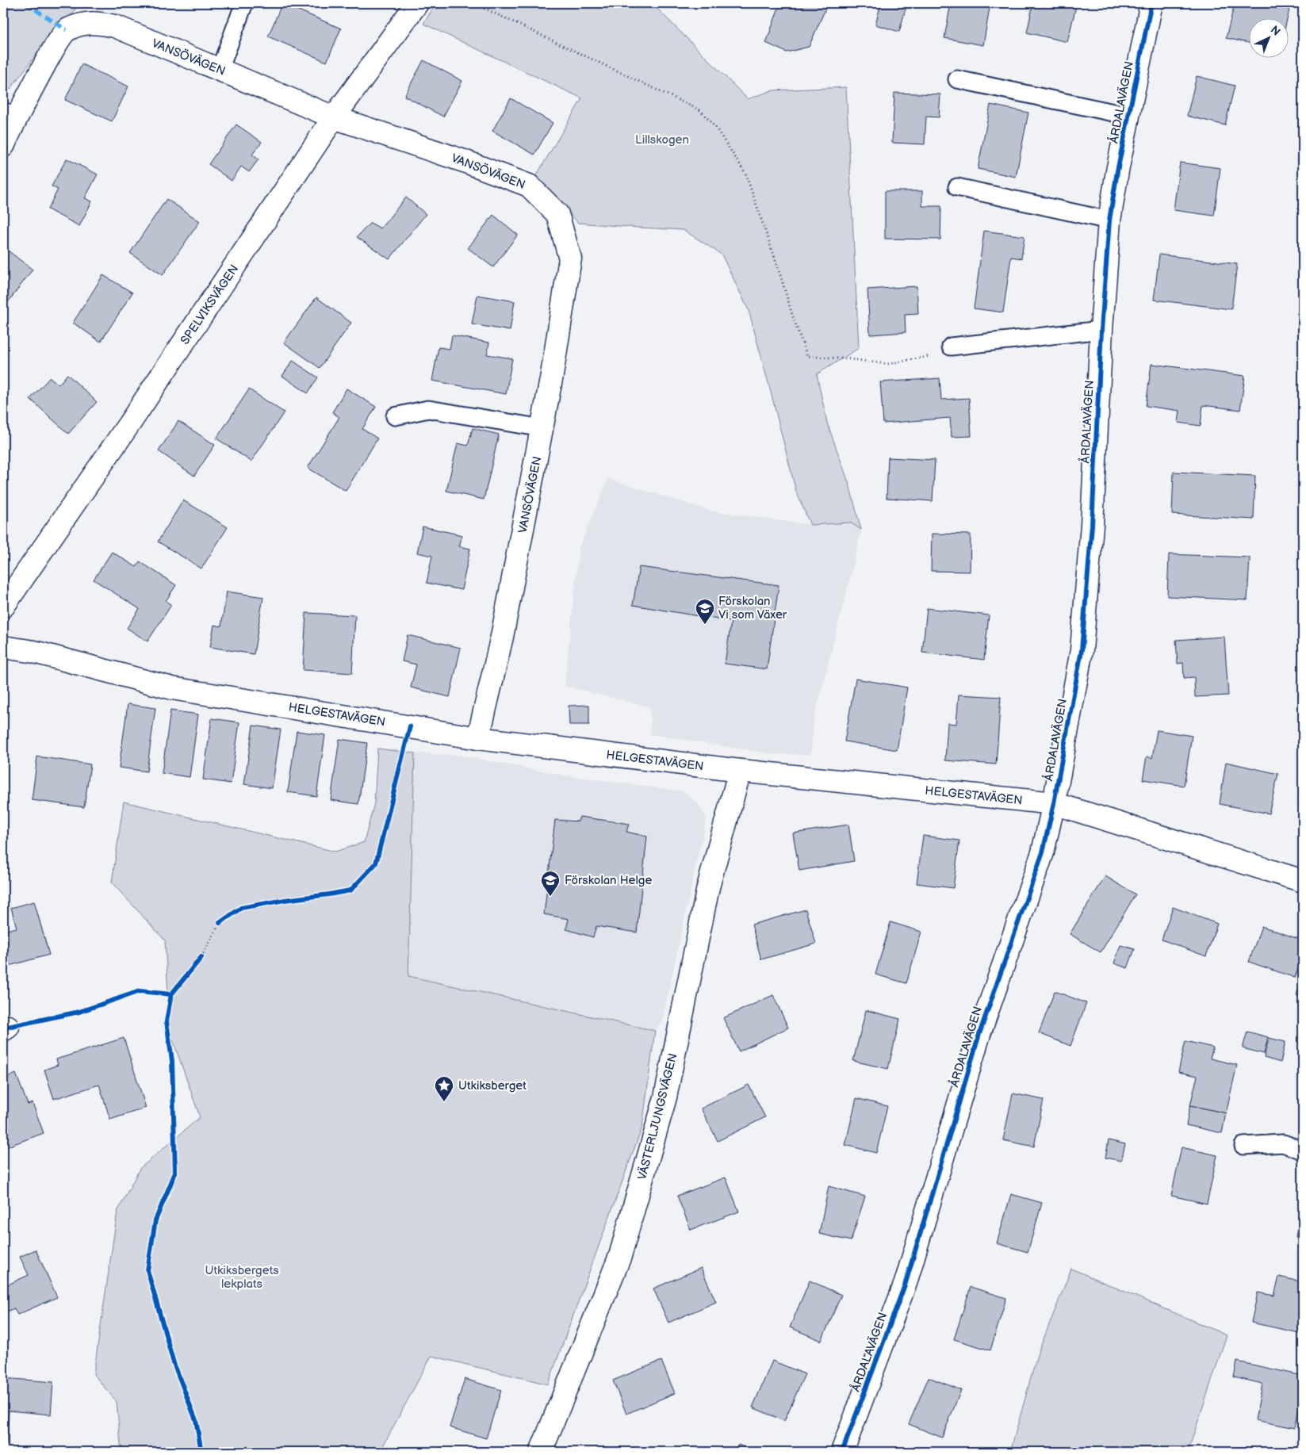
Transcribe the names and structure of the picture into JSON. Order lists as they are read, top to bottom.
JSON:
{
  "streets": {
    "street": [
      "VANSÖVÄGEN",
      "ÅRDALAVÄGEN",
      "SPELVIKSVÄGEN",
      "HELGESTAVÄGEN",
      "VÄSTERLJUNGSVÄGEN"
    ]
  },
  "crossings": [
    ["VANSÖVÄGEN", "SPELVIKSVÄGEN"],
    ["VANSÖVÄGEN", "HELGESTAVÄGEN"],
    ["ÅRDALAVÄGEN", "HELGESTAVÄGEN"],
    ["HELGESTAVÄGEN", "VÄSTERLJUNGSVÄGEN"]
  ],
  "parks": ["Lillskogen", "Utkiksbergets lekplats"],
  "places": {
    "school or university": ["Förskolan Vi som Växer", "Förskolan Helge"],
    "place": ["Utkiksberget"]
  },
  "north": "top right"
}
